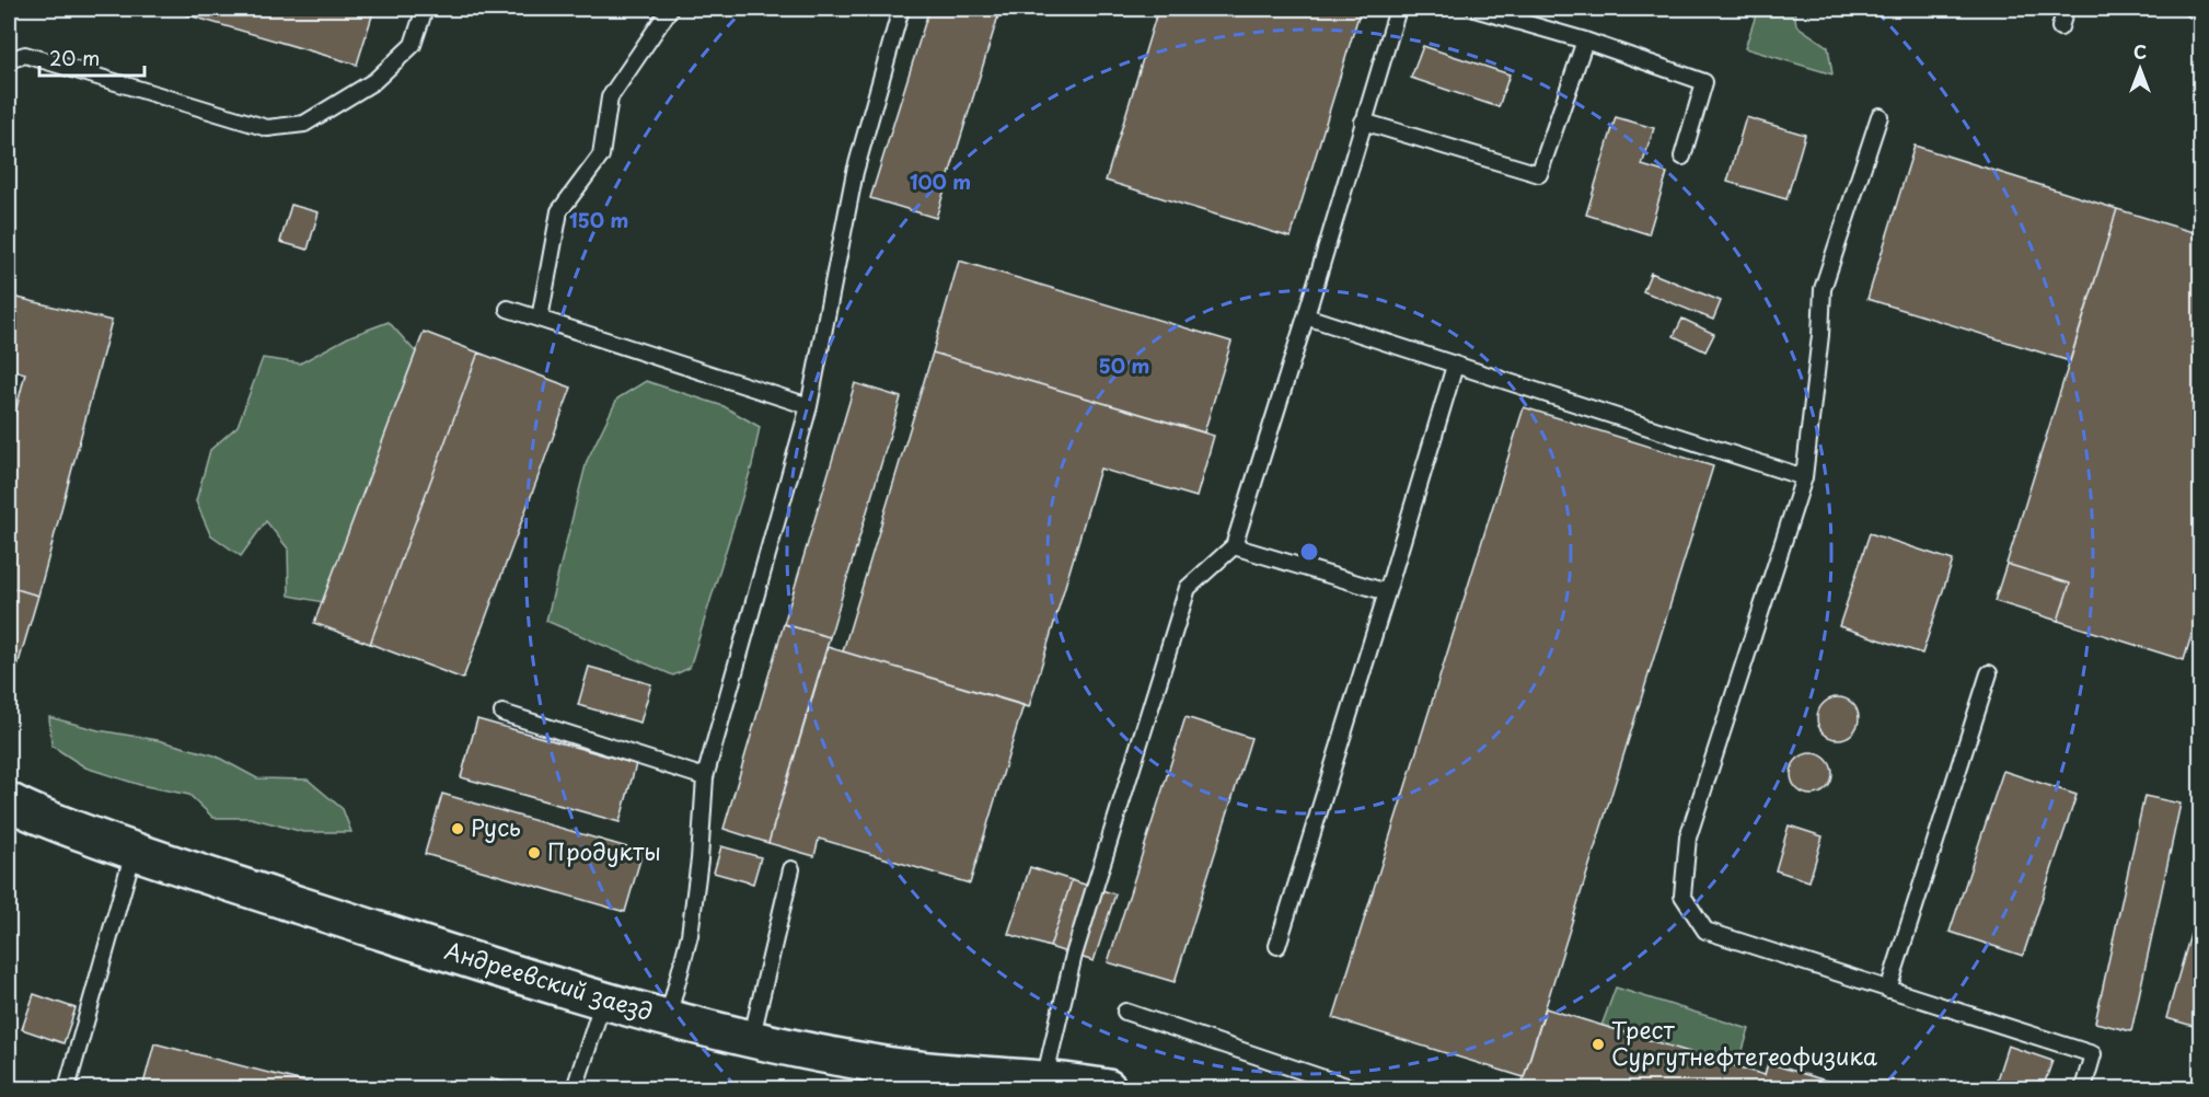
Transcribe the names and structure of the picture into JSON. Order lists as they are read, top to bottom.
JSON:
{
  "streets": {
    "street": ["Андреевский заезд"]
  },
  "places": ["Русь", "Продукты", "Трест Сургутнефтегеофизика"],
  "scale_bar": "20 m",
  "north": "top",
  "rings": ["100 m", "150 m", "50 m"]
}
